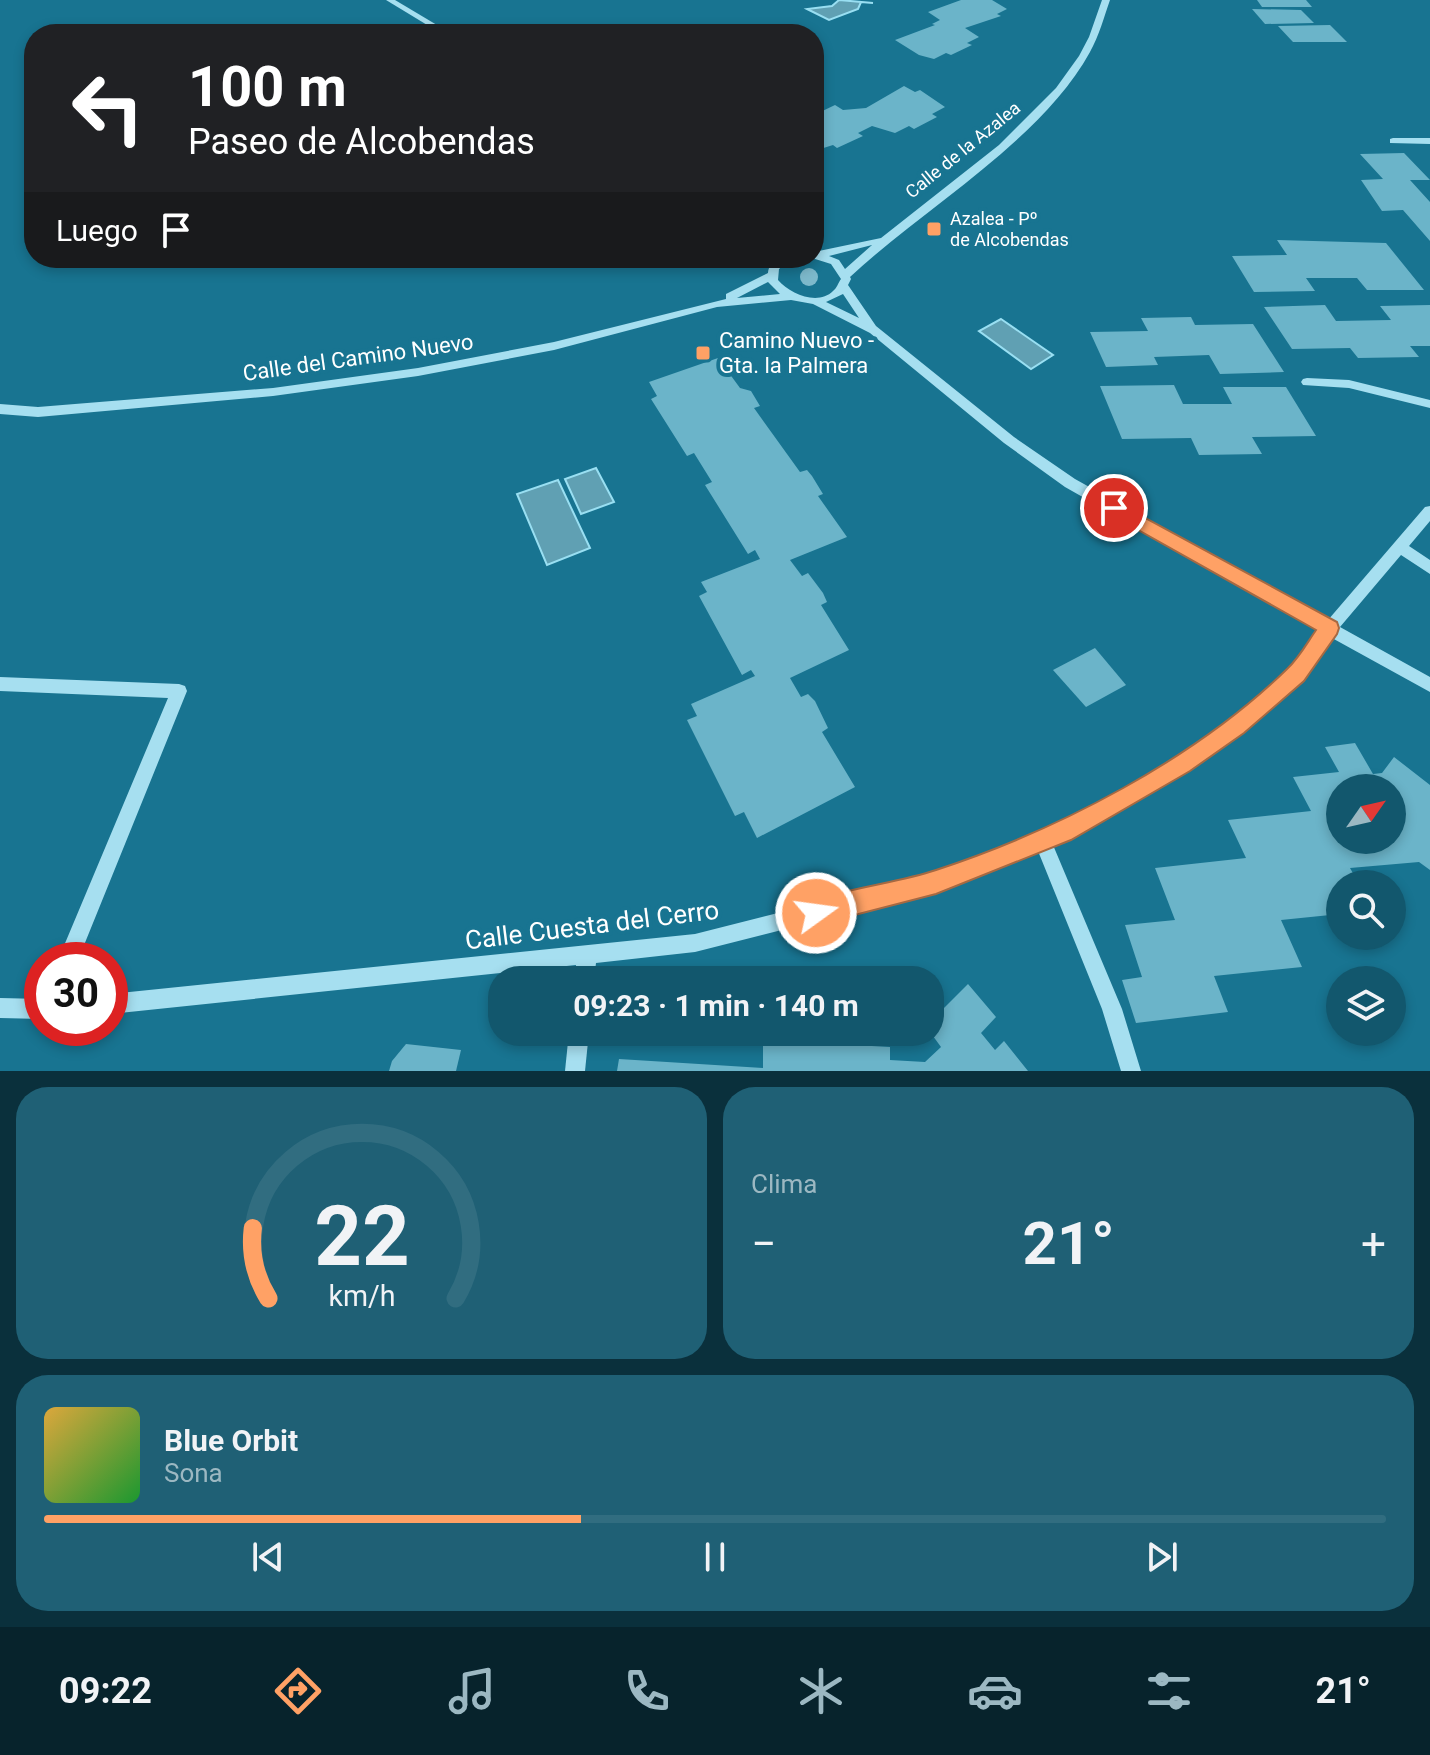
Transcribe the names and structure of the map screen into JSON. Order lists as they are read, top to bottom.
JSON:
{
  "streets": {
    "street": ["Calle de la Azalea", "Calle del Camino Nuevo", "Calle Cuesta del Cerro"]
  },
  "crossings": [
    ["Calle de la Azalea", "Calle del Camino Nuevo"]
  ],
  "places": {
    "transit": ["Azalea - Pº de Alcobendas", "Camino Nuevo - Gta. la Palmera"]
  },
  "north": "top right",
  "page": {
    "turn": ["100 m", "Paseo de Alcobendas"],
    "then": "Luego",
    "limit": "30",
    "trip": "09:23 · 1 min · 140 m",
    "tile": "Clima",
    "heat": ["−", "21°", "+"],
    "song": ["Blue Orbit", "Sona"],
    "tabs": ["09:22", "21°"],
    "gauge": ["22", "km/h"]
  }
}
